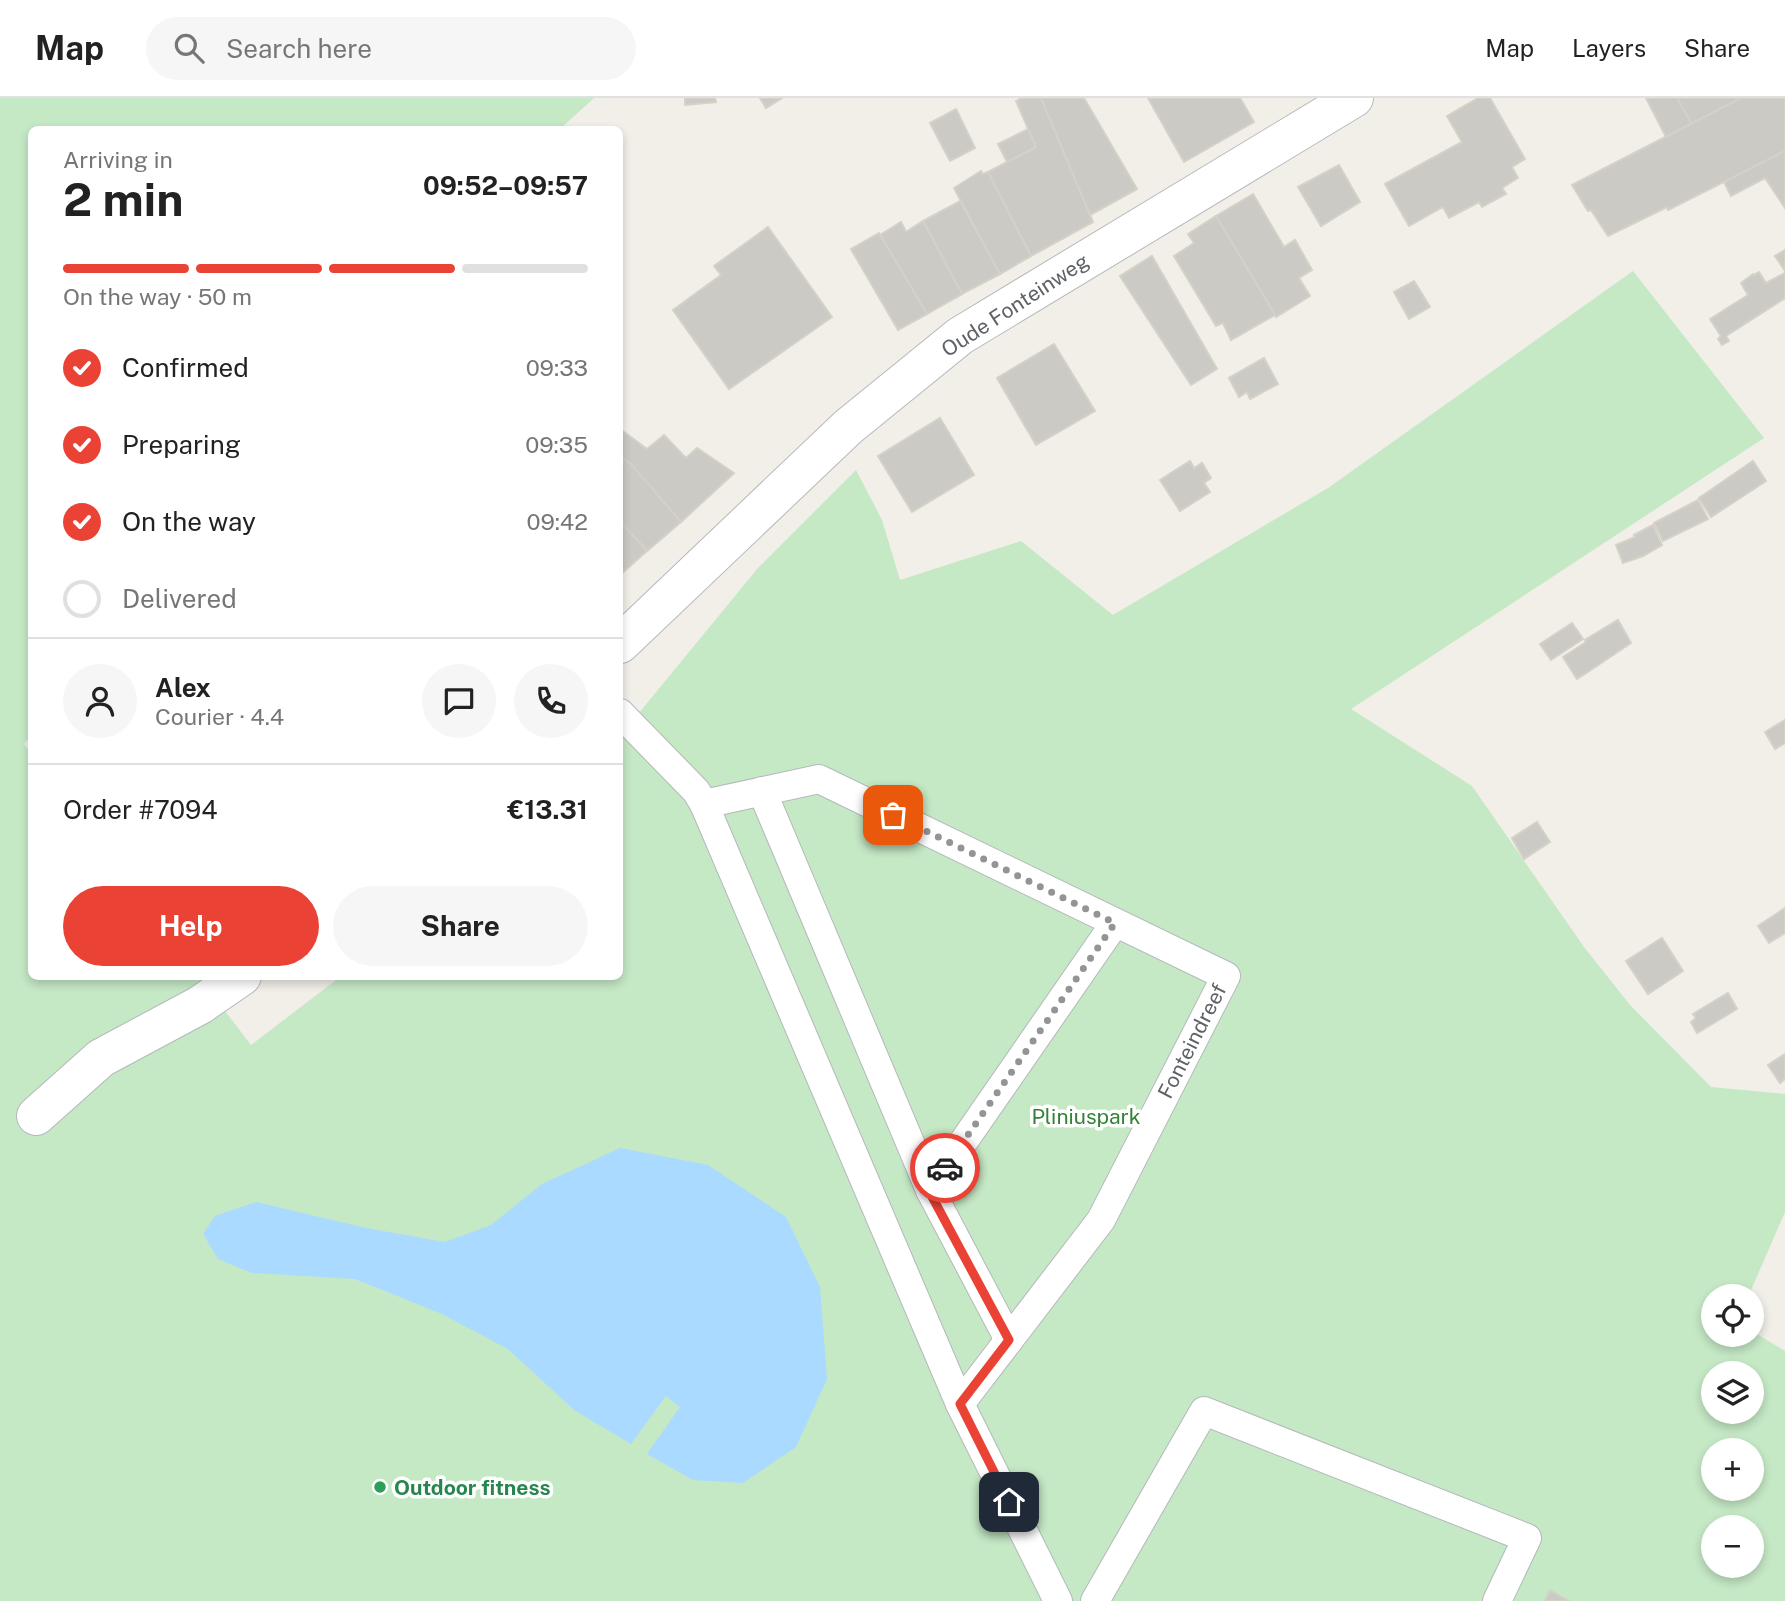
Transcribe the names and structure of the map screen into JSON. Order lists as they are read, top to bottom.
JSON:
{
  "streets": {
    "street": ["Oude Fonteinweg"],
    "lane": ["Fonteindreef"]
  },
  "parks": ["Pliniuspark"],
  "places": ["Outdoor fitness"],
  "page": {
    "header": "Map",
    "search": "Search here",
    "nav": ["Map", "Layers", "Share"],
    "heading": ["2 min", "Arriving in", "09:52–09:57"],
    "panel": [
      "Alex",
      "Courier · 4.4",
      "Order #7094",
      "€13.31"
    ],
    "bar": "On the way · 50 m",
    "list": [
      ["Confirmed", "09:33"],
      ["Preparing", "09:35"],
      ["On the way", "09:42"],
      "Delivered"
    ],
    "buttons": ["Help", "Share"],
    "map_buttons": ["+", "−"]
  }
}
